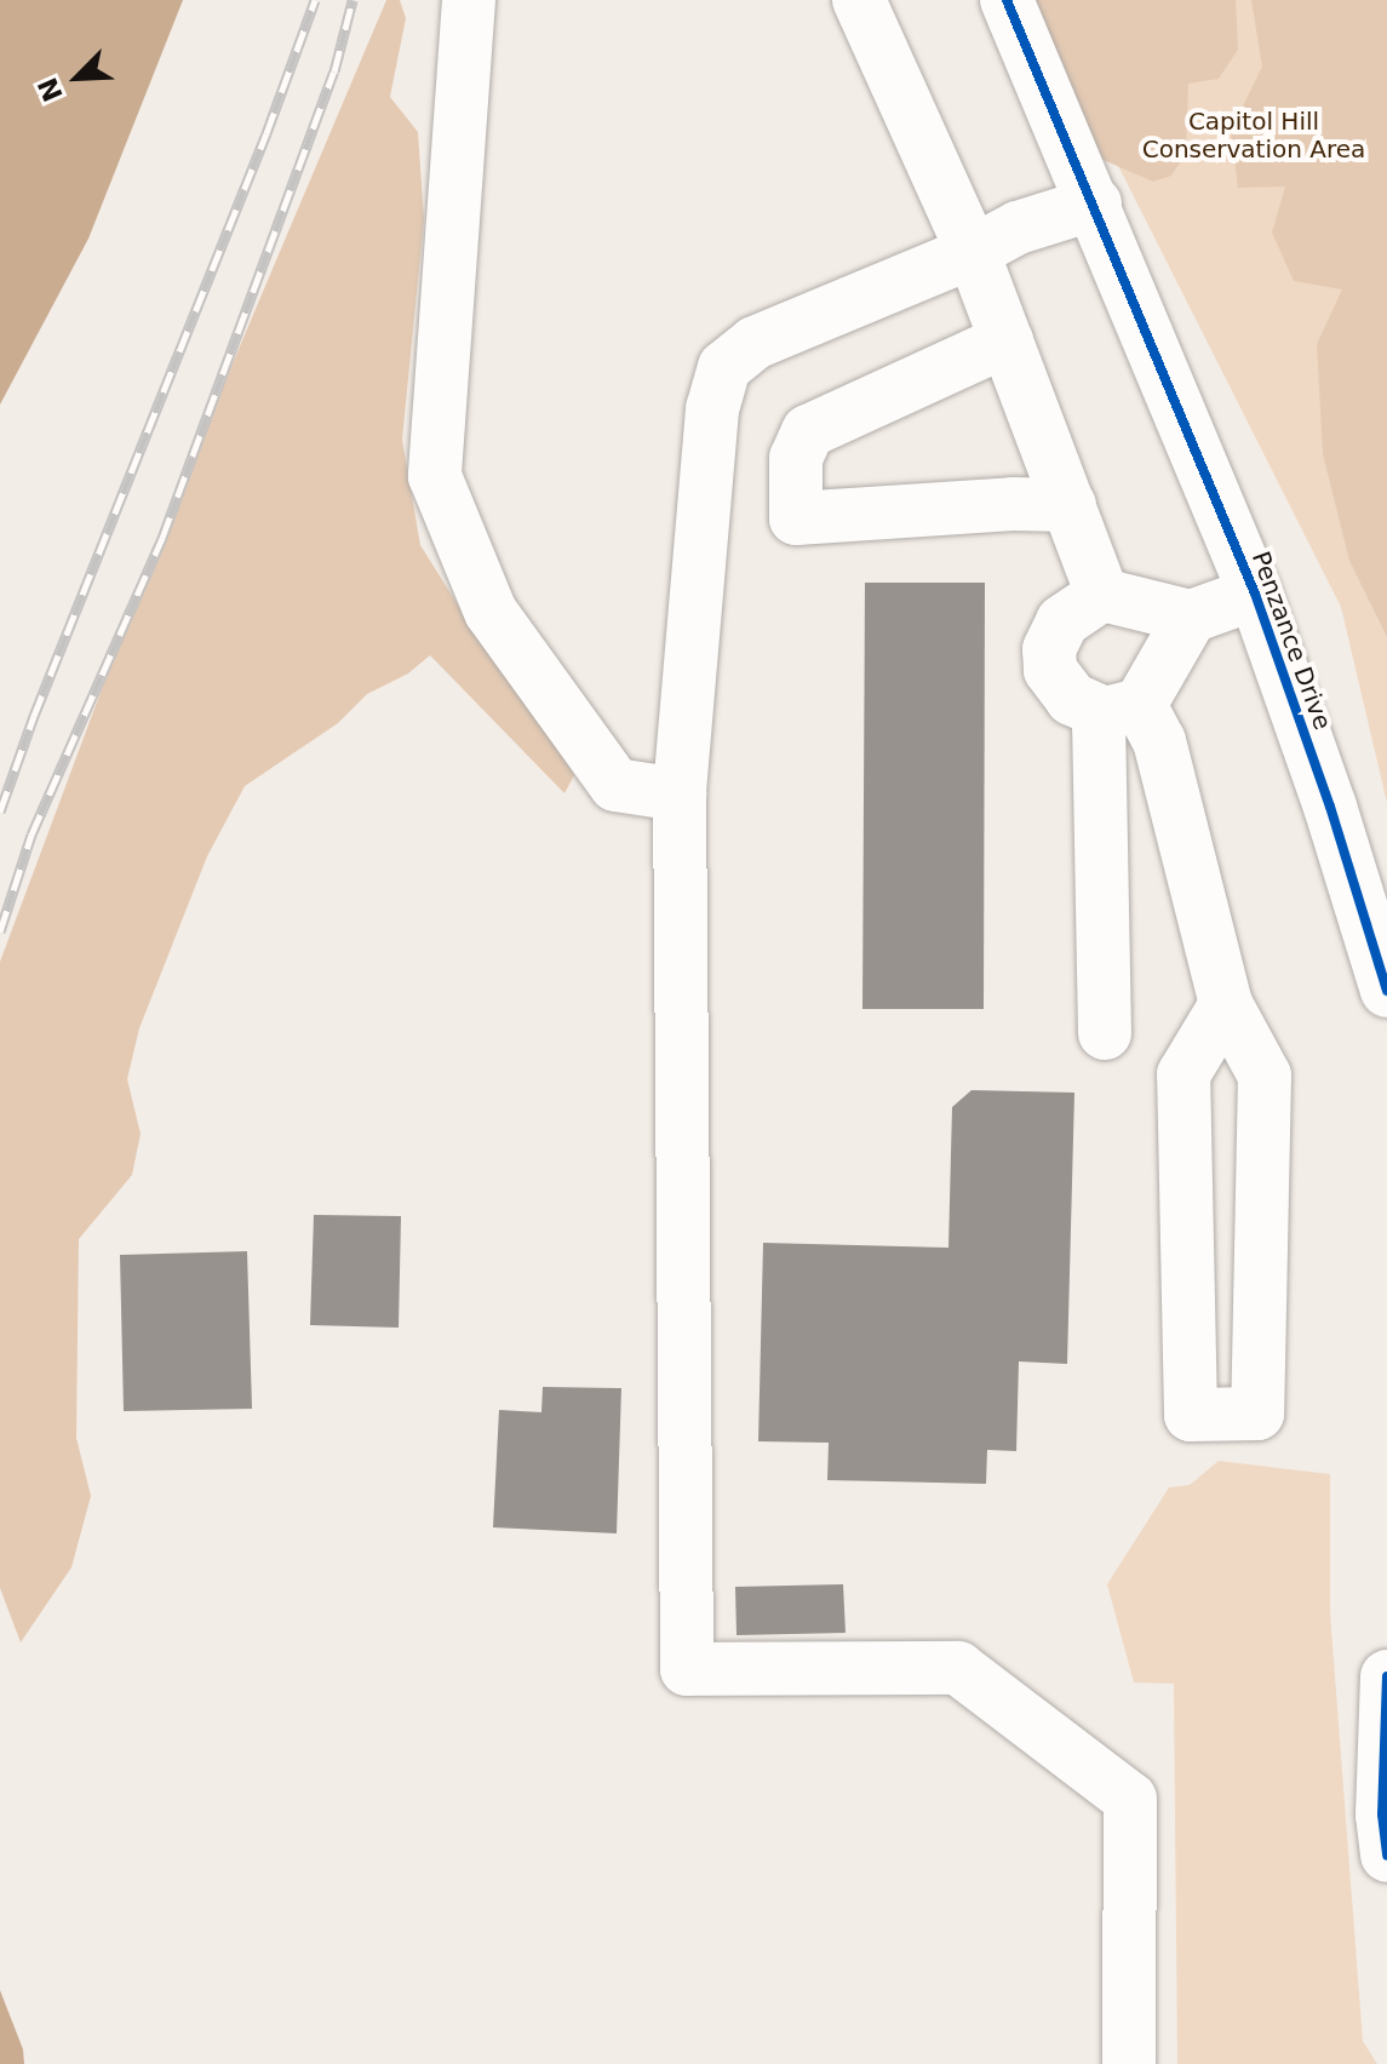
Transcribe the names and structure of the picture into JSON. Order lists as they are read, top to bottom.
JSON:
{
  "streets": {
    "street": ["Penzance Drive"]
  },
  "parks": ["Capitol Hill Conservation Area"],
  "north": "bottom left"
}
